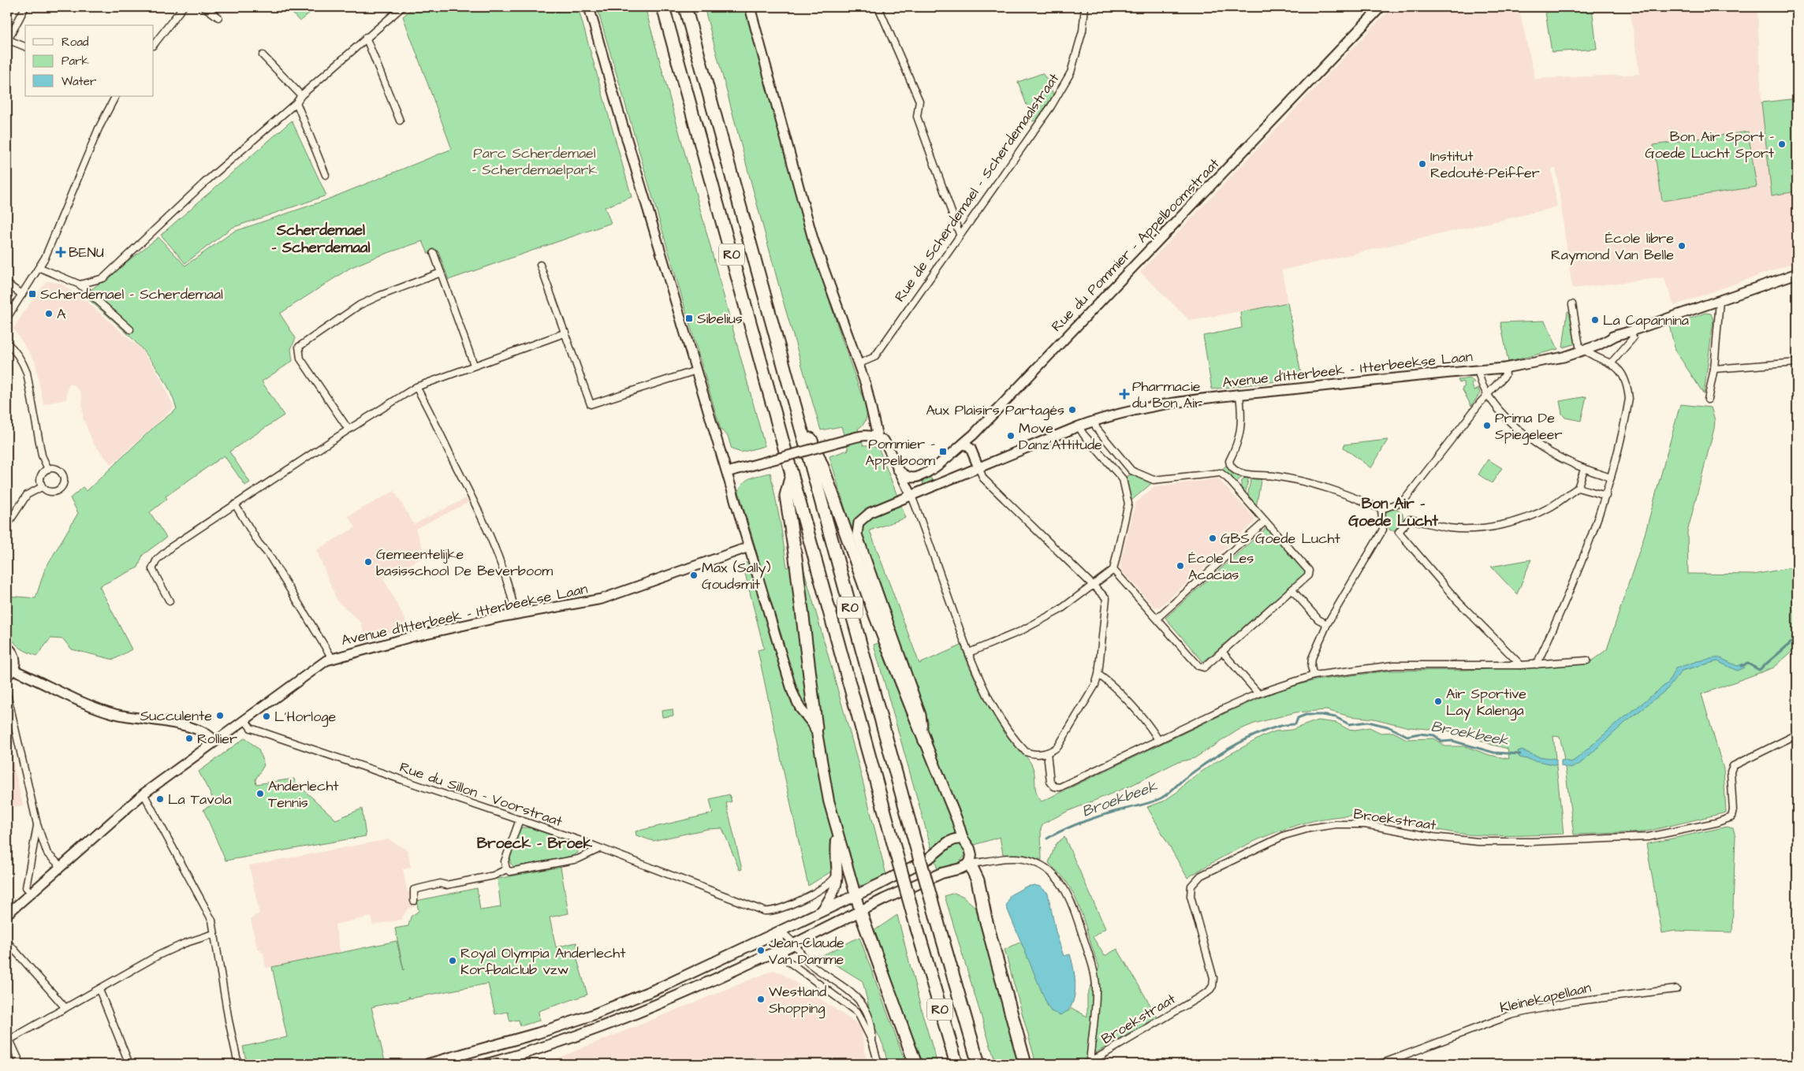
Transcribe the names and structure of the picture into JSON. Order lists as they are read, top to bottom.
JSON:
{
  "streets": {
    "highway": ["R0"],
    "street": [
      "Rue de Scherdemael - Scherdemaalstraat",
      "Rue du Pommier - Appelboomstraat",
      "Avenue d'Itterbeek - Itterbeekse Laan",
      "Rue du Sillon - Voorstraat",
      "Broekstraat",
      "Kleinekapellaan"
    ]
  },
  "crossings": [
    ["Avenue d'Itterbeek - Itterbeekse Laan", "Rue du Sillon - Voorstraat"]
  ],
  "districts": ["Scherdemael - Scherdemaal", "Bon Air - Goede Lucht", "Broeck - Broek"],
  "water": ["Broekbeek"],
  "parks": ["Parc Scherdemael - Scherdemaelpark"],
  "places": {
    "other": [
      "Bon Air Sport - Goede Lucht Sport",
      "Institut Redouté-Peiffer",
      "École libre Raymond Van Belle",
      "A",
      "La Capannina",
      "Aux Plaisirs Partagés",
      "Prima De Spiegeleer",
      "Move Danz’Attitude",
      "GBS Goede Lucht",
      "Gemeentelijke basisschool De Beverboom",
      "École Les Acacias",
      "Max (Sally) Goudsmit",
      "Air Sportive Lay Kalenga",
      "Succulente",
      "L'Horloge",
      "Rollier",
      "Anderlecht Tennis",
      "La Tavola",
      "Jean-Claude Van Damme",
      "Royal Olympia Anderlecht Korfbalclub vzw",
      "Westland Shopping"
    ],
    "health": ["BENU", "Pharmacie du Bon Air"],
    "transit": ["Scherdemael - Scherdemaal", "Sibelius", "Pommier - Appelboom"]
  },
  "legend": ["Road", "Park", "Water"]
}
